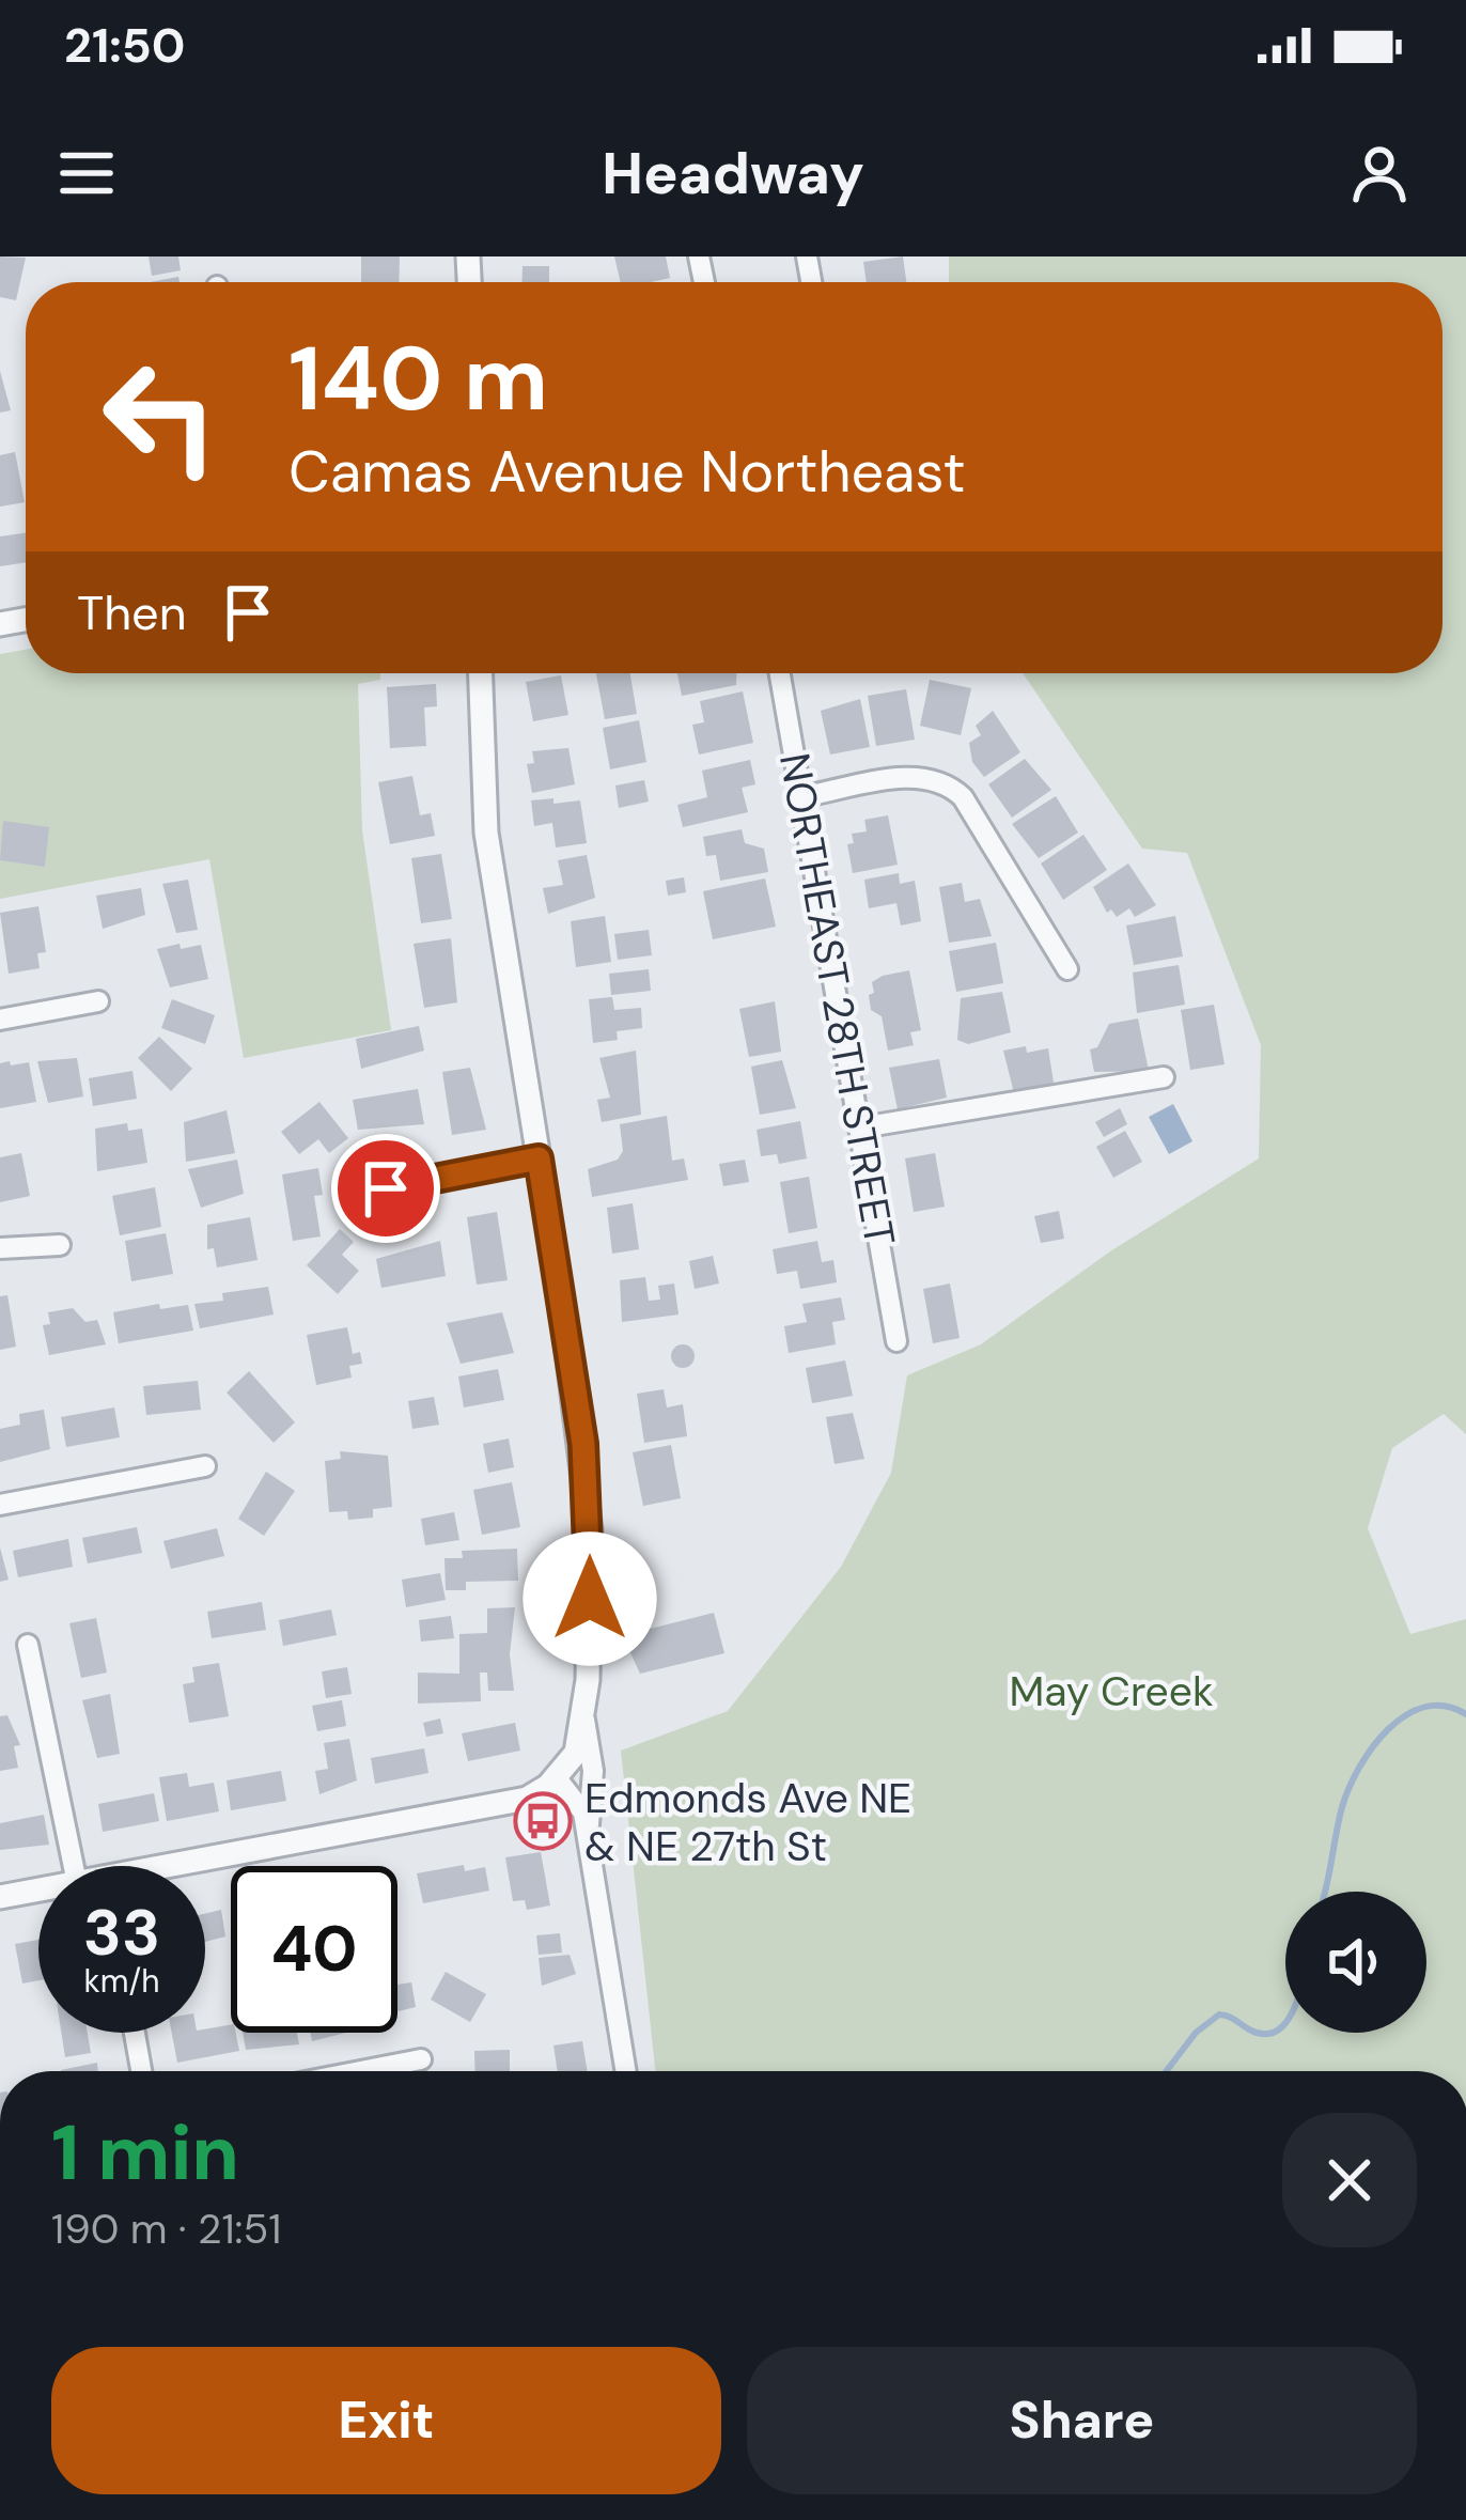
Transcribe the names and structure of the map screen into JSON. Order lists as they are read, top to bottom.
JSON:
{
  "streets": {
    "street": ["NORTHEAST 28TH STREET"]
  },
  "parks": ["May Creek"],
  "places": {
    "bus stop": ["Edmonds Ave NE & NE 27th St"]
  },
  "page": {
    "status": "21:50",
    "header": "Headway",
    "turn": ["140 m", "Camas Avenue Northeast"],
    "then": "Then",
    "speed": "33 km/h",
    "limit": "40",
    "heading": ["1 min", "190 m · 21:51"],
    "buttons": ["Exit", "Share"]
  }
}
